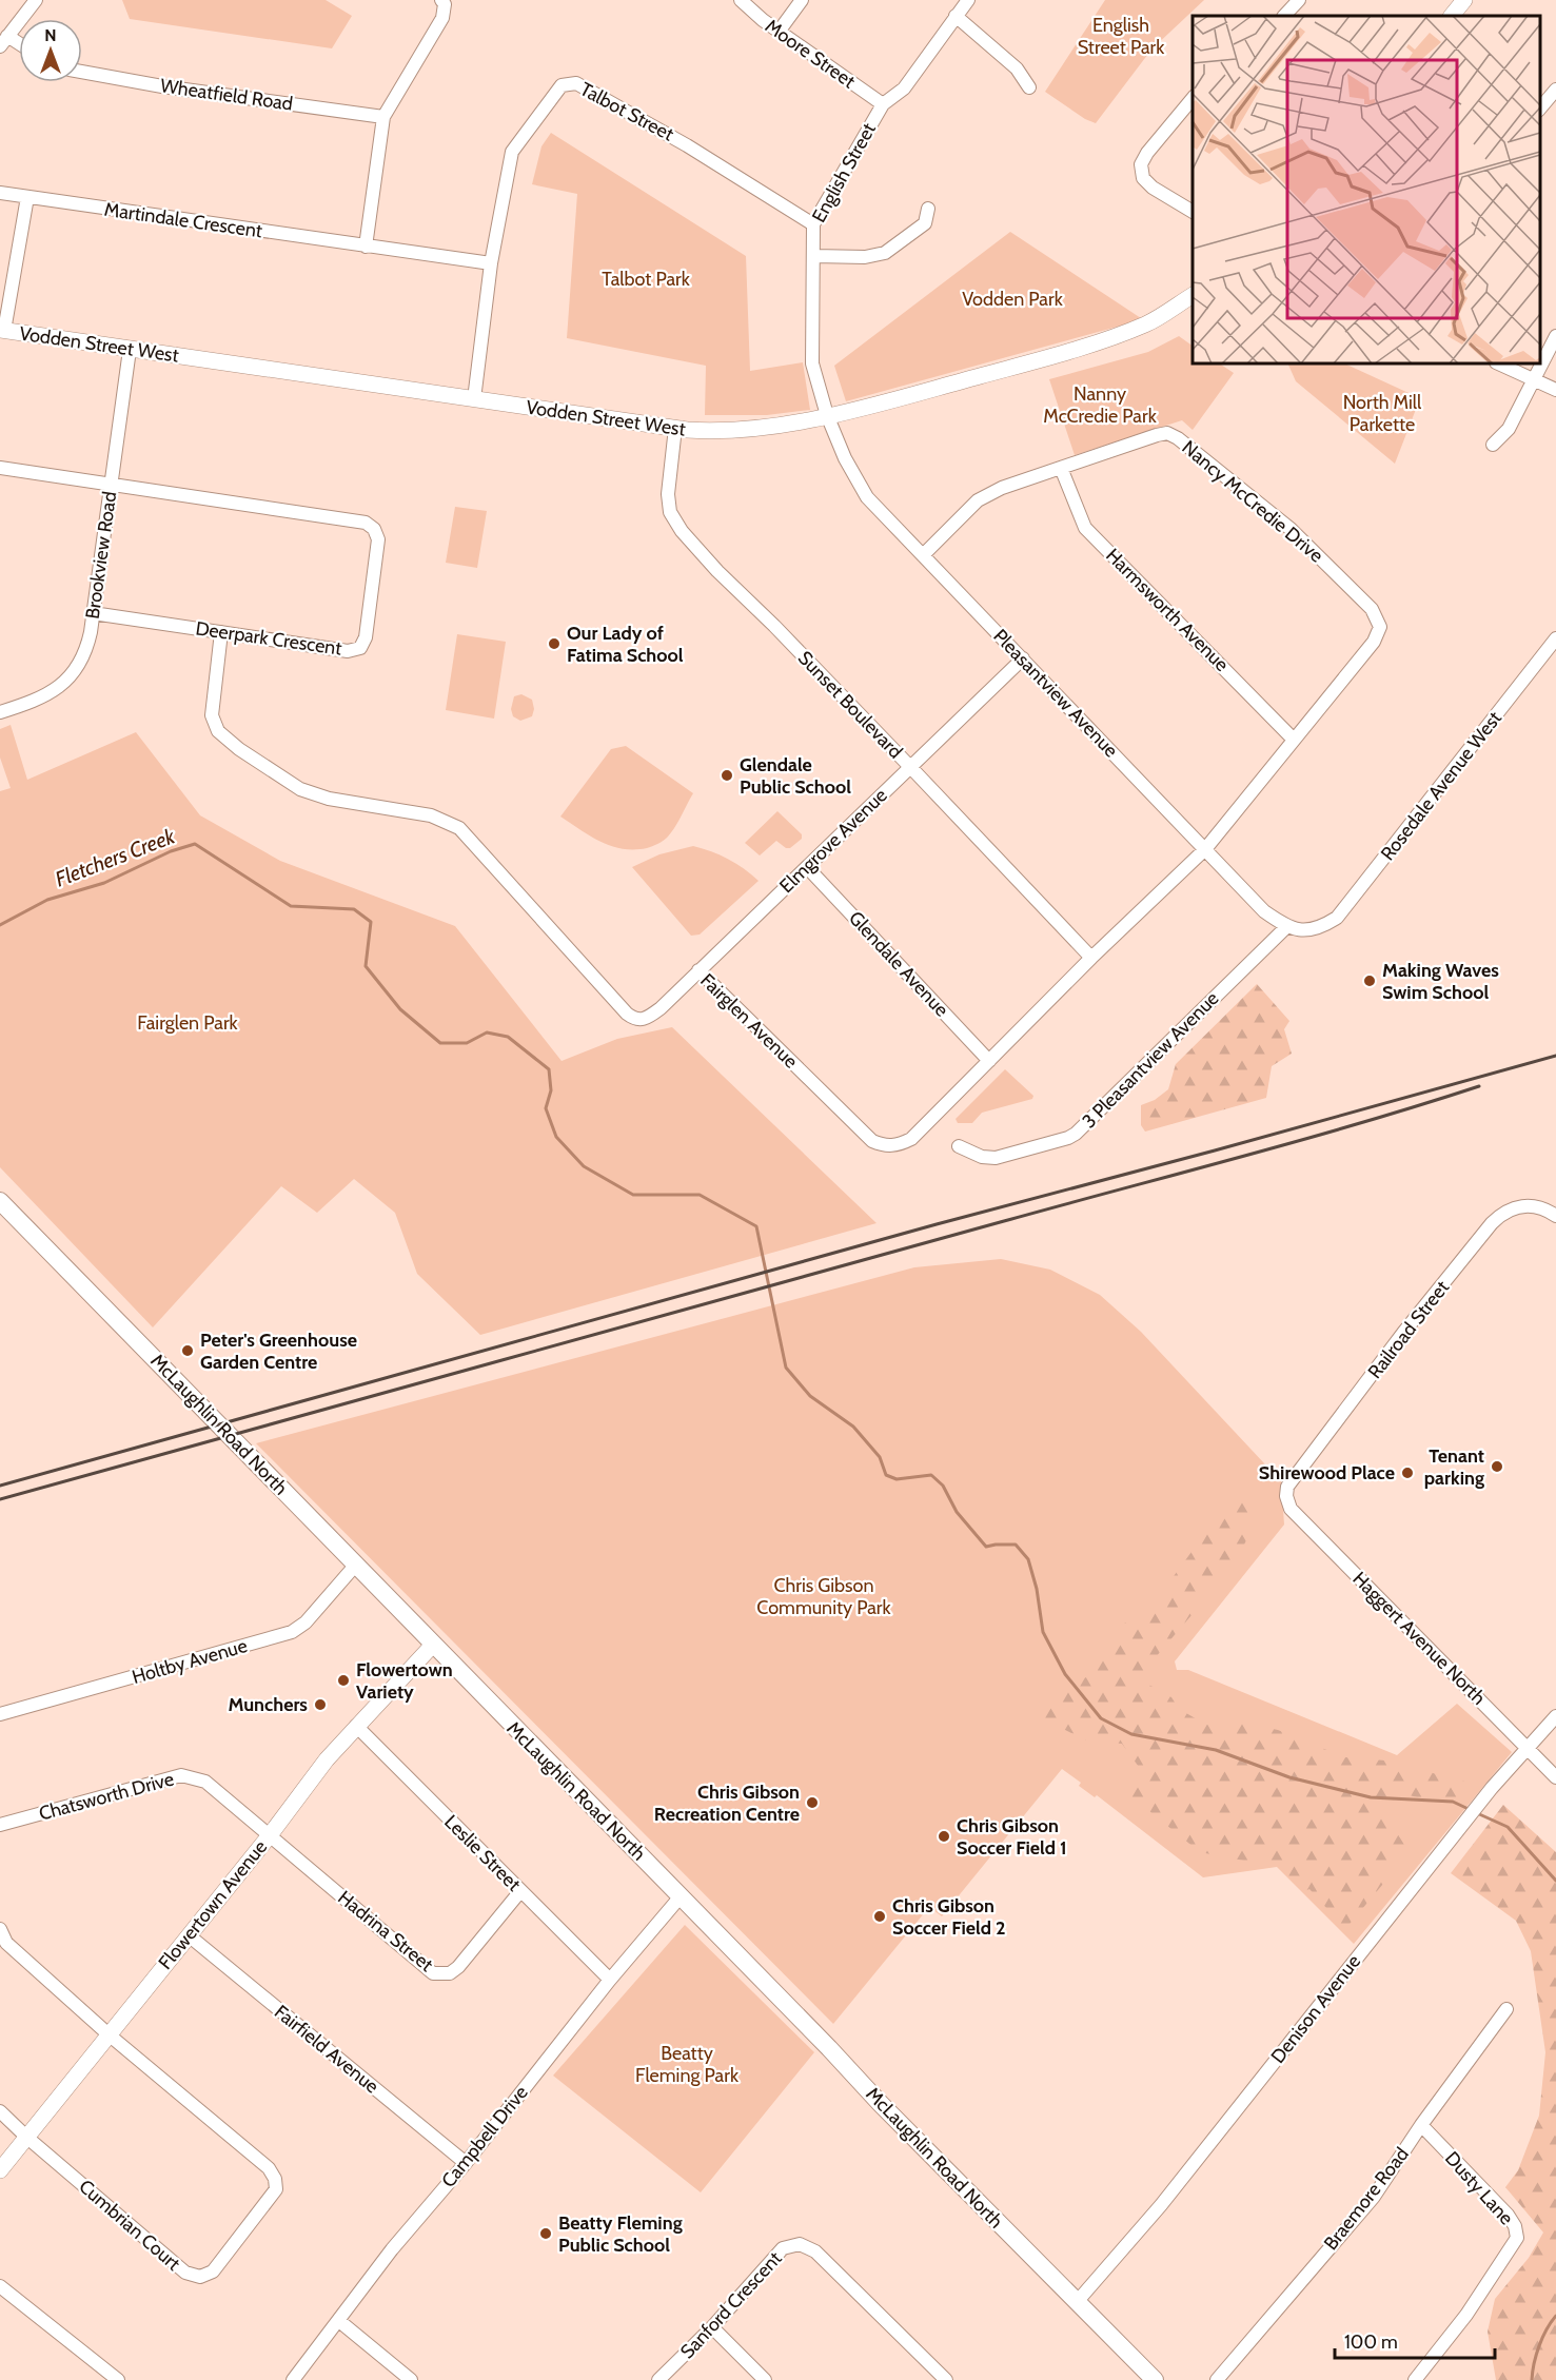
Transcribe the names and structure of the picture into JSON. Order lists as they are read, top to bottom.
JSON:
{
  "streets": {
    "main road": ["McLaughlin Road North"],
    "street": [
      "Moore Street",
      "Wheatfield Road",
      "Talbot Street",
      "English Street",
      "Martindale Crescent",
      "Vodden Street West",
      "Nancy McCredie Drive",
      "Brookview Road",
      "Harmsworth Avenue",
      "Deerpark Crescent",
      "Pleasantview Avenue",
      "Sunset Boulevard",
      "Rosedale Avenue West",
      "Elmgrove Avenue",
      "Glendale Avenue",
      "Fairglen Avenue",
      "3 Pleasantview Avenue",
      "Railroad Street",
      "Haggert Avenue North",
      "Holtby Avenue",
      "Chatsworth Drive",
      "Leslie Street",
      "Flowertown Avenue",
      "Hadrina Street",
      "Denison Avenue",
      "Fairfield Avenue",
      "Campbell Drive",
      "Dusty Lane",
      "Braemore Road",
      "Cumbrian Court",
      "Sanford Crescent"
    ]
  },
  "crossings": [
    ["Moore Street", "English Street"],
    ["Talbot Street", "English Street"],
    ["Talbot Street", "Martindale Crescent"],
    ["Talbot Street", "Vodden Street West"],
    ["English Street", "Vodden Street West"],
    ["English Street", "Pleasantview Avenue"],
    ["Vodden Street West", "Brookview Road"],
    ["Vodden Street West", "Pleasantview Avenue"],
    ["Vodden Street West", "Sunset Boulevard"],
    ["Nancy McCredie Drive", "Harmsworth Avenue"],
    ["Nancy McCredie Drive", "Pleasantview Avenue"],
    ["Nancy McCredie Drive", "Fairglen Avenue"],
    ["Brookview Road", "Deerpark Crescent"],
    ["Deerpark Crescent", "Fairglen Avenue"],
    ["Pleasantview Avenue", "Rosedale Avenue West"],
    ["Pleasantview Avenue", "Elmgrove Avenue"],
    ["Pleasantview Avenue", "Fairglen Avenue"],
    ["Pleasantview Avenue", "3 Pleasantview Avenue"],
    ["Sunset Boulevard", "Elmgrove Avenue"],
    ["Sunset Boulevard", "Fairglen Avenue"],
    ["Rosedale Avenue West", "3 Pleasantview Avenue"],
    ["Elmgrove Avenue", "Glendale Avenue"],
    ["Elmgrove Avenue", "Fairglen Avenue"],
    ["Glendale Avenue", "Fairglen Avenue"],
    ["Railroad Street", "Haggert Avenue North"],
    ["McLaughlin Road North", "Holtby Avenue"],
    ["McLaughlin Road North", "Flowertown Avenue"],
    ["McLaughlin Road North", "Denison Avenue"],
    ["McLaughlin Road North", "Campbell Drive"],
    ["Haggert Avenue North", "Denison Avenue"],
    ["Chatsworth Drive", "Flowertown Avenue"],
    ["Chatsworth Drive", "Hadrina Street"],
    ["Leslie Street", "Flowertown Avenue"],
    ["Leslie Street", "Hadrina Street"],
    ["Leslie Street", "Campbell Drive"],
    ["Flowertown Avenue", "Hadrina Street"],
    ["Flowertown Avenue", "Fairfield Avenue"],
    ["Flowertown Avenue", "Cumbrian Court"],
    ["Fairfield Avenue", "Campbell Drive"],
    ["Dusty Lane", "Braemore Road"]
  ],
  "water": ["Fletchers Creek"],
  "parks": [
    "English Street Park",
    "Talbot Park",
    "Vodden Park",
    "Nanny McCredie Park",
    "North Mill Parkette",
    "Fairglen Park",
    "Chris Gibson Community Park",
    "Beatty Fleming Park"
  ],
  "places": [
    "Our Lady of Fatima School",
    "Glendale Public School",
    "Making Waves Swim School",
    "Peter's Greenhouse Garden Centre",
    "Tenant parking",
    "Shirewood Place",
    "Flowertown Variety",
    "Munchers",
    "Chris Gibson Recreation Centre",
    "Chris Gibson Soccer Field 1",
    "Chris Gibson Soccer Field 2",
    "Beatty Fleming Public School"
  ],
  "scale_bar": "100 m",
  "north": "top"
}
